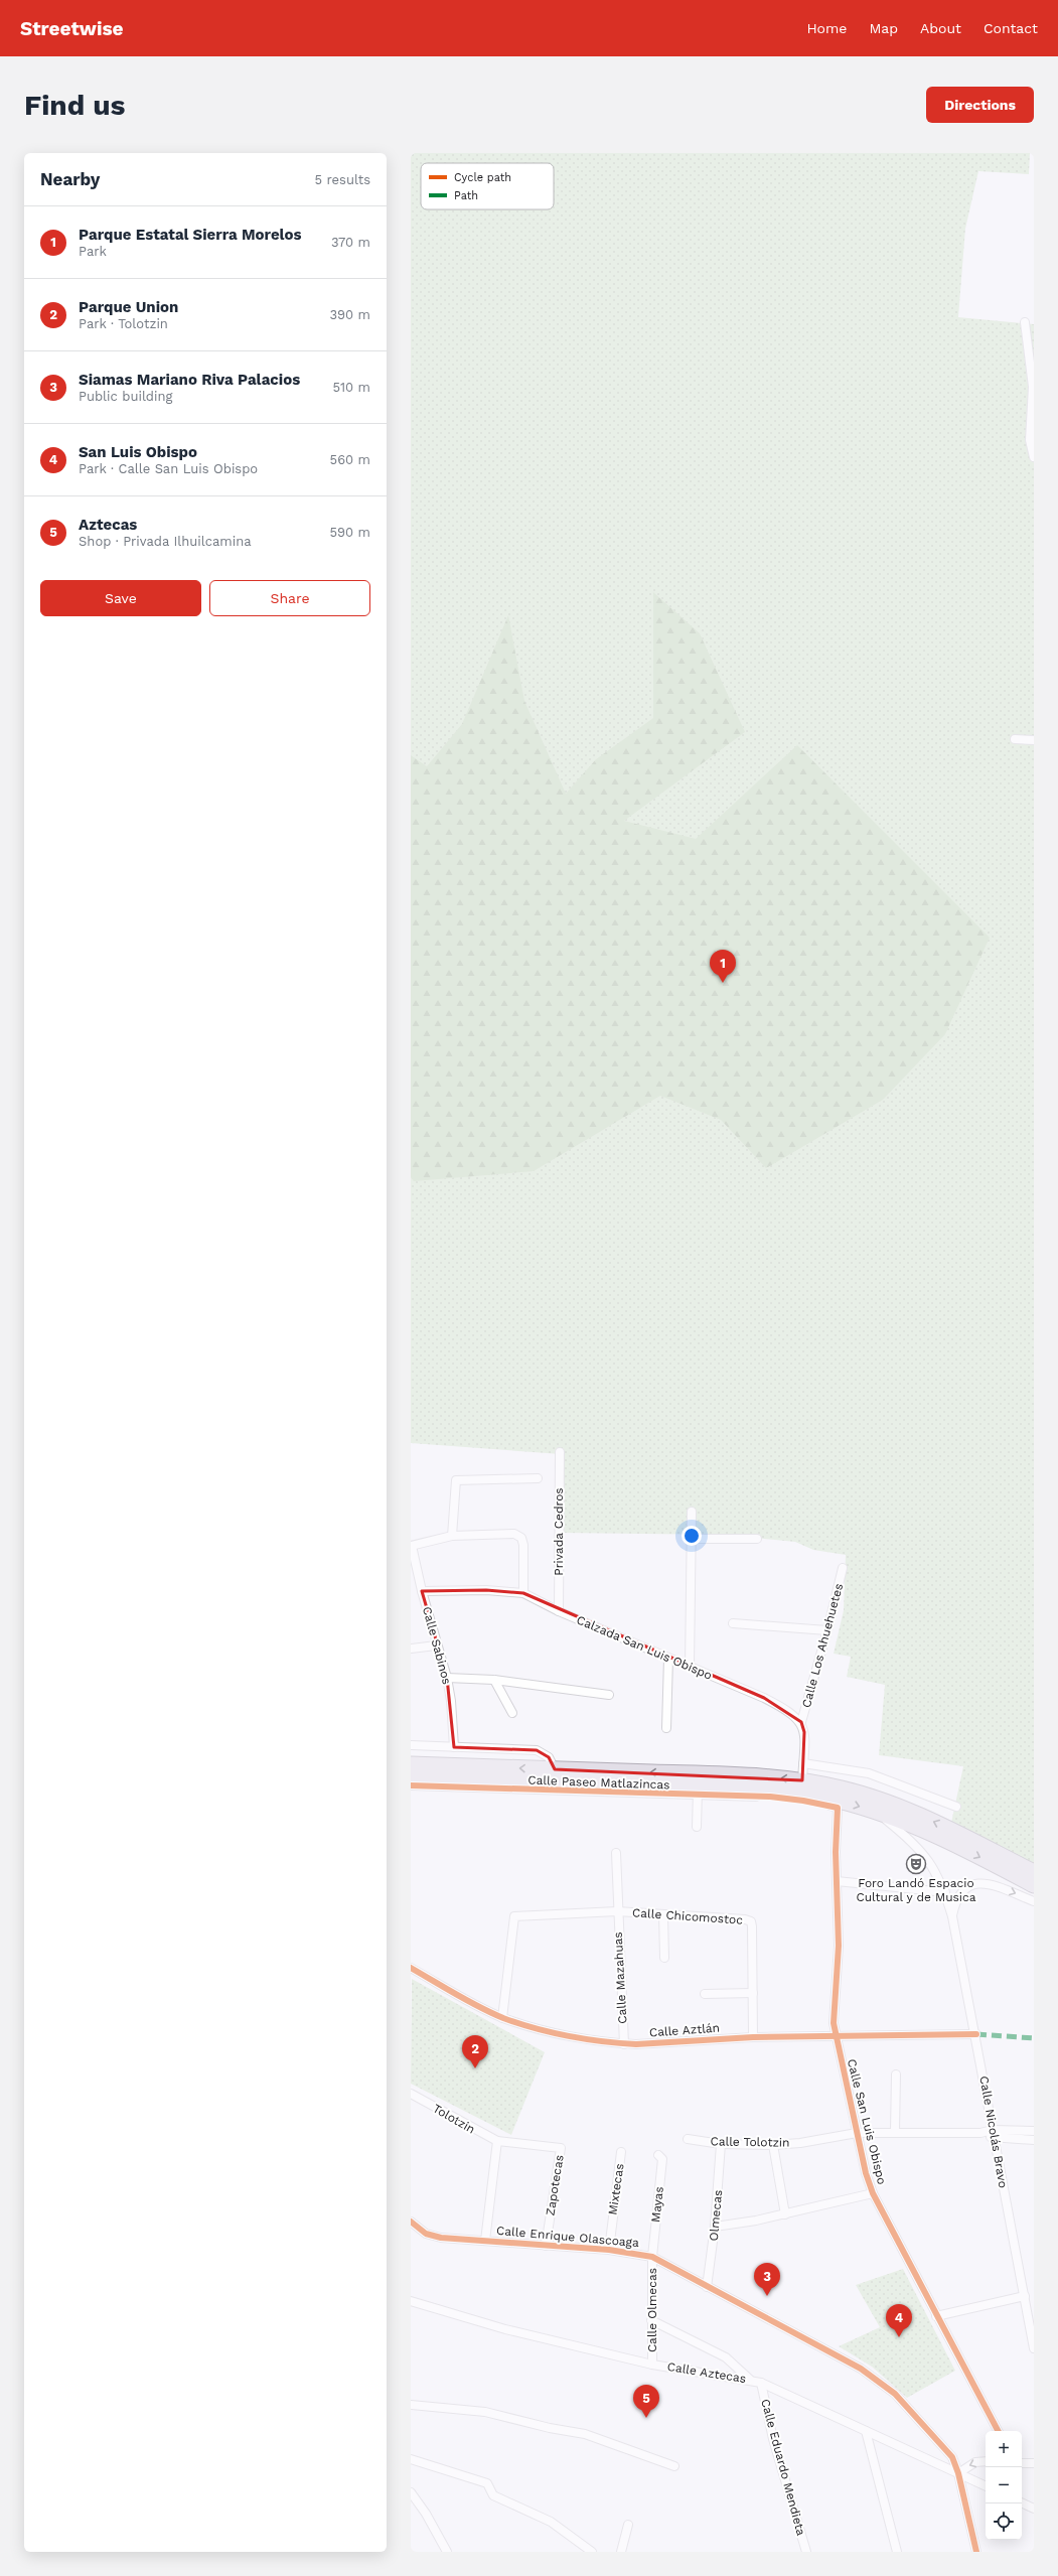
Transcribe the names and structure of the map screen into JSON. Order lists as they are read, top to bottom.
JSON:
{
  "streets": {
    "highway": ["Calle Paseo Matlazincas"],
    "street": [
      "Privada Cedros",
      "Calle Sabinos",
      "Calle Los Ahuehuetes",
      "Calzada San Luis Obispo",
      "Calle Chicomostoc",
      "Calle Mazahuas",
      "Calle Aztlán",
      "Tolotzin",
      "Calle San Luis Obispo",
      "Calle Nicolás Bravo",
      "Calle Tolotzin",
      "Zapotecas",
      "Mixtecas",
      "Mayas",
      "Olmecas",
      "Calle Enrique Olascoaga",
      "Calle Olmecas",
      "Calle Aztecas",
      "Calle Eduardo Mendieta"
    ]
  },
  "crossings": [
    ["Privada Cedros", "Calzada San Luis Obispo"],
    ["Calle Sabinos", "Calzada San Luis Obispo"],
    ["Calle Los Ahuehuetes", "Calzada San Luis Obispo"],
    ["Calle Paseo Matlazincas", "Calle San Luis Obispo"],
    ["Calle Paseo Matlazincas", "Calle Nicolás Bravo"],
    ["Calle Chicomostoc", "Calle Mazahuas"],
    ["Calle Chicomostoc", "Calle Aztlán"],
    ["Calle Mazahuas", "Calle Aztlán"],
    ["Calle Aztlán", "Calle San Luis Obispo"],
    ["Calle Aztlán", "Calle Nicolás Bravo"],
    ["Tolotzin", "Zapotecas"],
    ["Calle San Luis Obispo", "Calle Tolotzin"],
    ["Calle Nicolás Bravo", "Calle Tolotzin"],
    ["Calle Tolotzin", "Olmecas"],
    ["Zapotecas", "Calle Enrique Olascoaga"],
    ["Mixtecas", "Calle Enrique Olascoaga"],
    ["Mayas", "Calle Enrique Olascoaga"],
    ["Mayas", "Calle Olmecas"],
    ["Olmecas", "Calle Enrique Olascoaga"],
    ["Calle Enrique Olascoaga", "Calle Olmecas"],
    ["Calle Enrique Olascoaga", "Calle Aztecas"],
    ["Calle Olmecas", "Calle Aztecas"],
    ["Calle Aztecas", "Calle Eduardo Mendieta"]
  ],
  "places": {
    "theatre": ["Foro Landó Espacio Cultural y de Musica"]
  },
  "legend": ["Cycle path", "Path"],
  "page": {
    "header": "Streetwise",
    "nav": [
      "Home",
      "Map",
      "About",
      "Contact"
    ],
    "buttons": [
      "Directions",
      ["Save", "Share"]
    ],
    "title": "Find us",
    "heading": ["Nearby", "5 results"],
    "list": [
      {
        "mark": "1",
        "name": "Parque Estatal Sierra Morelos",
        "note": "Park",
        "value": "370 m"
      },
      {
        "mark": "2",
        "name": "Parque Union",
        "note": "Park · Tolotzin",
        "value": "390 m"
      },
      {
        "mark": "3",
        "name": "Siamas Mariano Riva Palacios",
        "note": "Public building",
        "value": "510 m"
      },
      {
        "mark": "4",
        "name": "San Luis Obispo",
        "note": "Park · Calle San Luis Obispo",
        "value": "560 m"
      },
      {
        "mark": "5",
        "name": "Aztecas",
        "note": "Shop · Privada Ilhuilcamina",
        "value": "590 m"
      }
    ],
    "pins": [
      "1",
      "2",
      "3",
      "4",
      "5"
    ],
    "map_buttons": ["+", "−"]
  }
}
